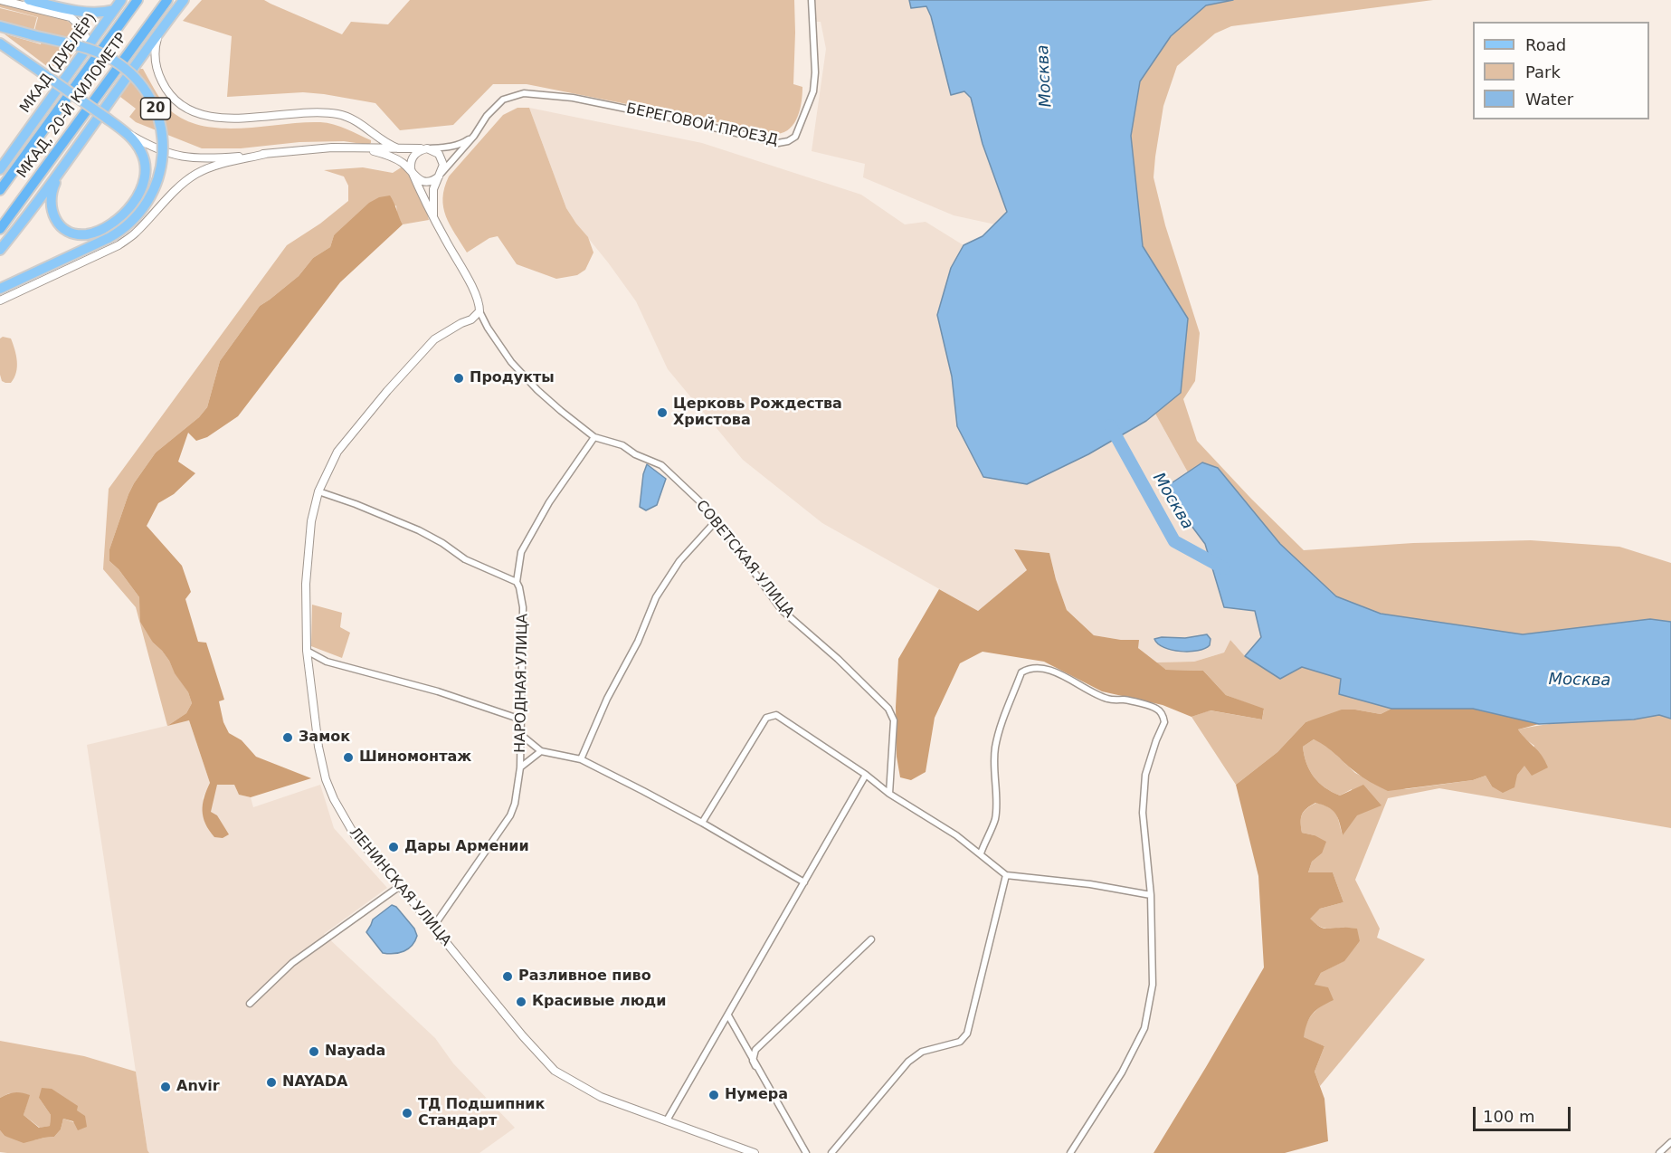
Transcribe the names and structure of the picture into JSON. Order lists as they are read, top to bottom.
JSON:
{
  "streets": {
    "highway": ["МКАД, 20-Й КИЛОМЕТР"],
    "main road": ["МКАД (ДУБЛЁР)", "20"],
    "street": [
      "БЕРЕГОВОЙ ПРОЕЗД",
      "СОВЕТСКАЯ УЛИЦА",
      "НАРОДНАЯ УЛИЦА",
      "ЛЕНИНСКАЯ УЛИЦА"
    ]
  },
  "crossings": [
    ["СОВЕТСКАЯ УЛИЦА", "НАРОДНАЯ УЛИЦА"],
    ["НАРОДНАЯ УЛИЦА", "ЛЕНИНСКАЯ УЛИЦА"]
  ],
  "water": ["Москва"],
  "places": [
    "Продукты",
    "Церковь Рождества Христова",
    "Замок",
    "Шиномонтаж",
    "Дары Армении",
    "Разливное пиво",
    "Красивые люди",
    "Nayada",
    "NAYADA",
    "Anvir",
    "Нумера",
    "ТД Подшипник Стандарт"
  ],
  "legend": ["Road", "Park", "Water"],
  "scale_bar": "100 m"
}
